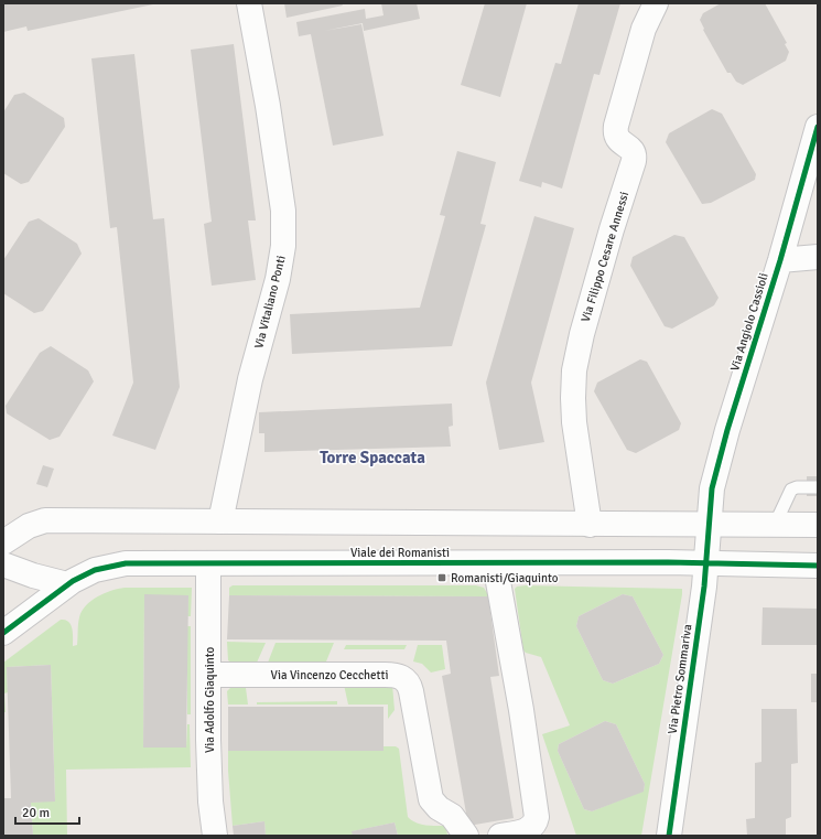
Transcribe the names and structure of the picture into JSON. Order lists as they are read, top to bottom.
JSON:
{
  "streets": {
    "street": [
      "Via Filippo Cesare Annessi",
      "Via Vitaliano Ponti",
      "Via Angiolo Cassioli",
      "Viale dei Romanisti",
      "Via Vincenzo Cecchetti",
      "Via Pietro Sommariva",
      "Via Adolfo Giaquinto"
    ]
  },
  "crossings": [
    ["Via Angiolo Cassioli", "Via Pietro Sommariva"],
    ["Viale dei Romanisti", "Via Pietro Sommariva"],
    ["Viale dei Romanisti", "Via Adolfo Giaquinto"],
    ["Via Vincenzo Cecchetti", "Via Adolfo Giaquinto"]
  ],
  "districts": ["Torre Spaccata"],
  "places": {
    "transit": ["Romanisti/Giaquinto"]
  },
  "scale_bar": "20 m"
}
